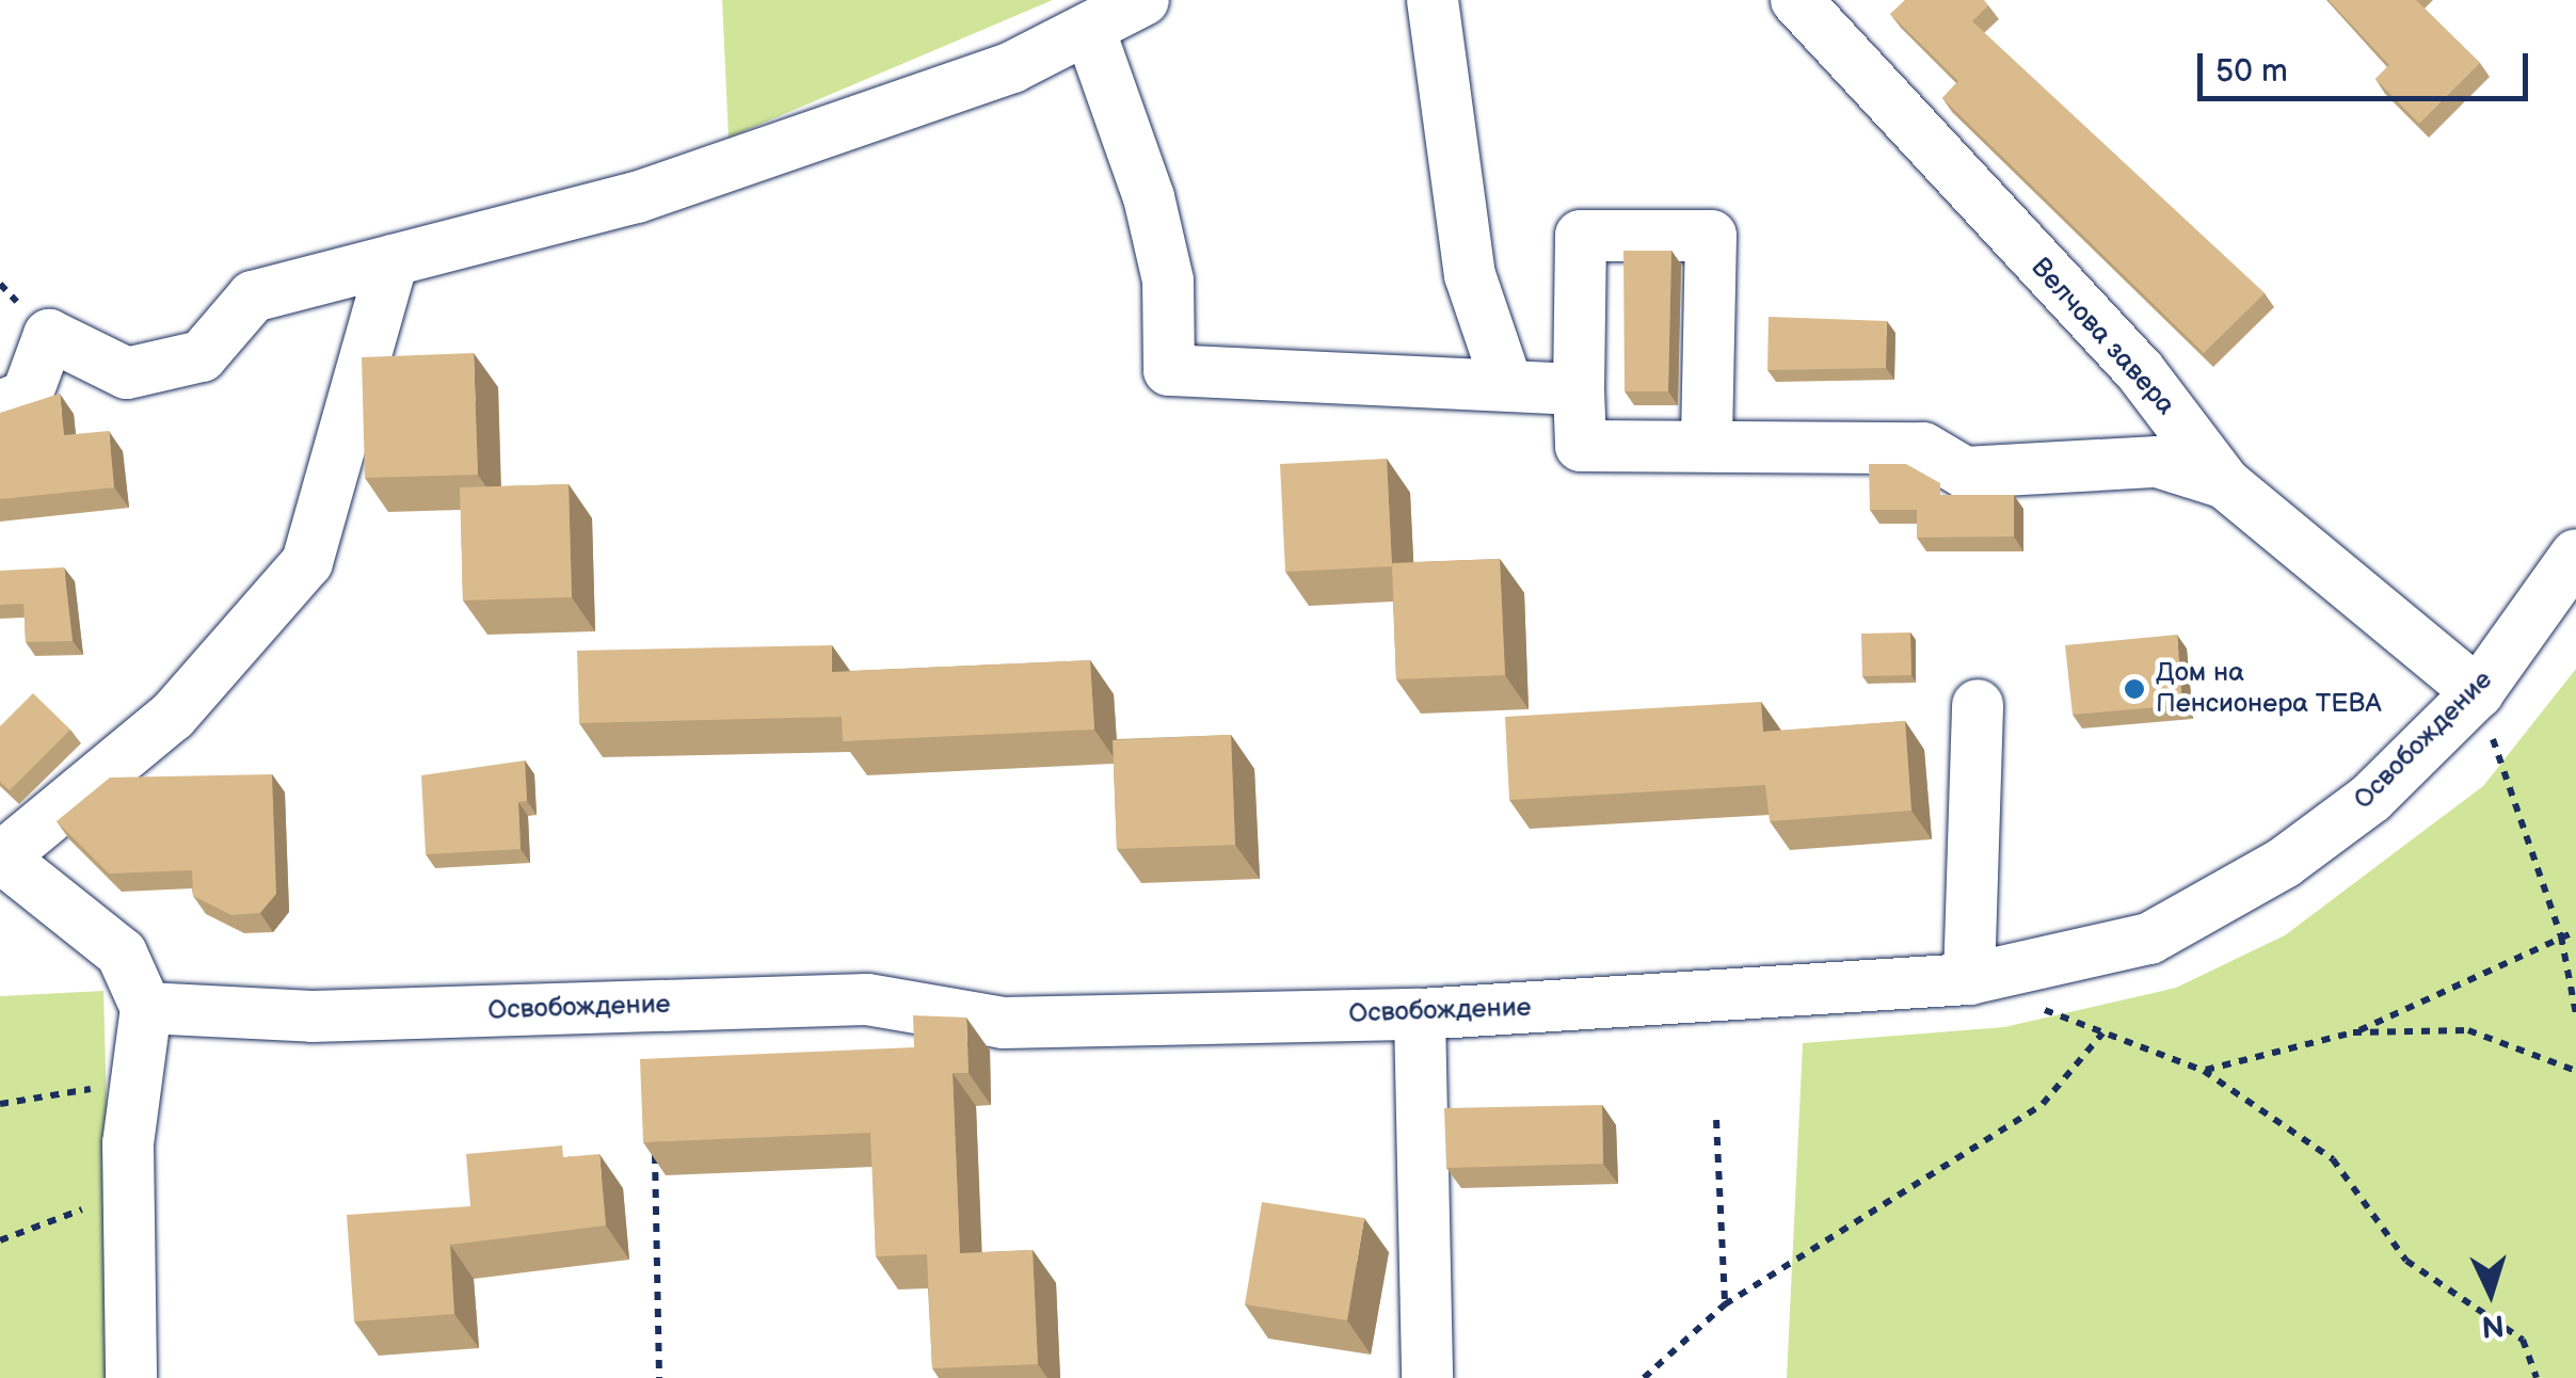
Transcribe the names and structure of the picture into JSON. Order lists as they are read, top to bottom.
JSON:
{
  "streets": {
    "street": ["Велчова завера", "Освобождение"]
  },
  "crossings": [
    ["Велчова завера", "Освобождение"]
  ],
  "places": ["Дом на Пенсионера ТЕВА"],
  "scale_bar": "50 m",
  "north": "bottom"
}
